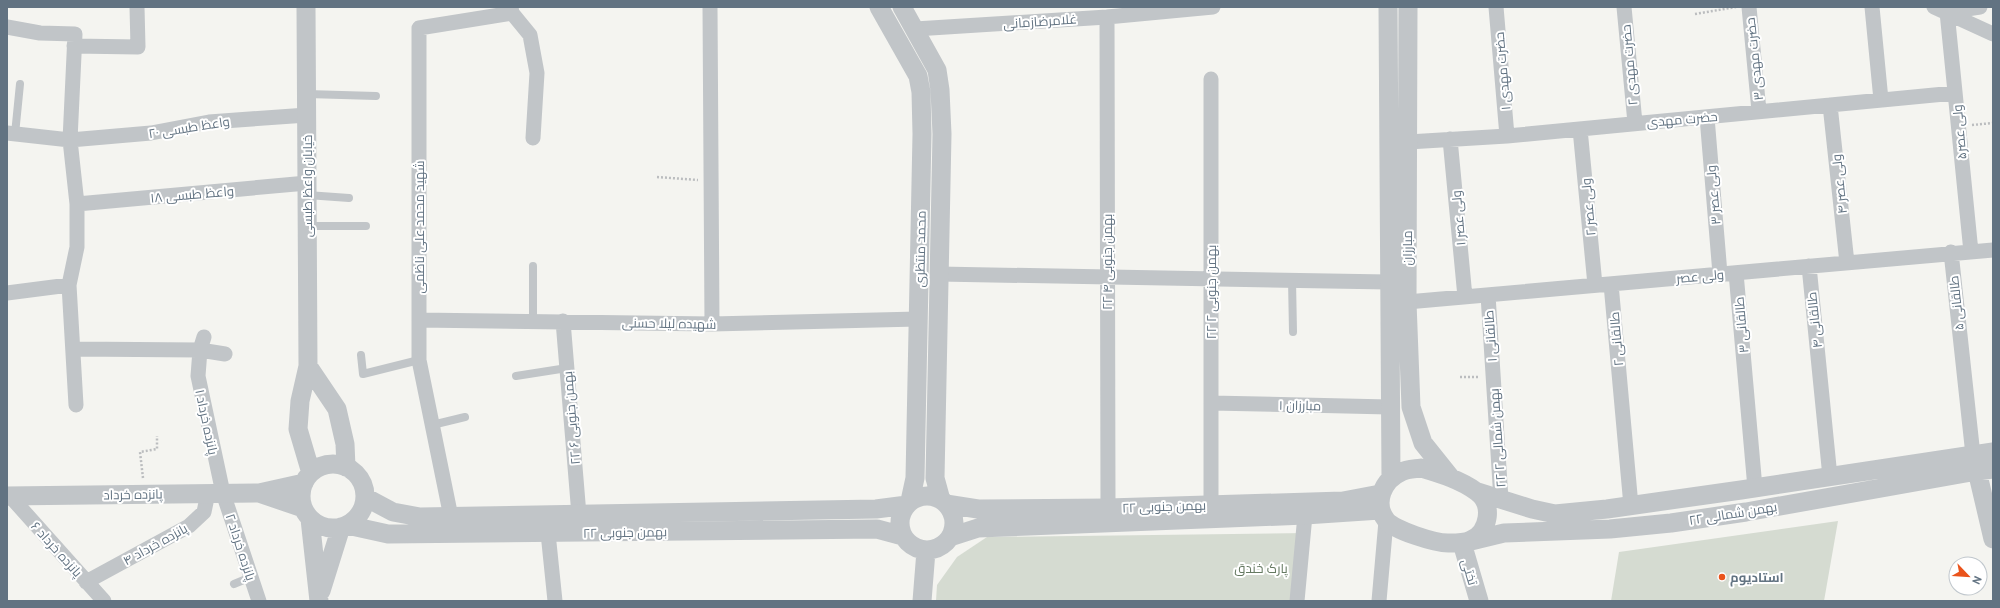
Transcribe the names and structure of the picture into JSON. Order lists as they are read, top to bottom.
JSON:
{
  "streets": {
    "street": [
      "غلامرضازمانی",
      "حضرت مهدی ۳",
      "حضرت مهدی ۲",
      "حضرت مهدی ۱",
      "حضرت مهدی",
      "واعظ طبسی ۲۰",
      "ولی عصر۵",
      "ولی عصر ۴",
      "خیابان واعظ طبسی",
      "واعظ طبسی ۱۸",
      "ولی عصر ۳",
      "ولی عصر ۲",
      "ولی عصر ۱",
      "شهید محمد علی ناظمی",
      "مبارزان",
      "محمد منتظری",
      "۲۲ بهمن جنوبی ۴",
      "ولی عصر",
      "۲۲ بهمن جنوبی ۲",
      "طالقانی ۵",
      "طالقانی ۴",
      "شهیده لیلا حسنی",
      "طالقانی ۳",
      "طالقانی ۱",
      "طالقانی ۲",
      "مبارزان ۱",
      "۲۲ بهمن جنوبی ۶",
      "پانزده خرداد ۱",
      "۲۲ بهمن شمالی ۲",
      "پانزده خرداد",
      "۲۲ بهمن جنوبی",
      "۲۲ بهمن شمالی",
      "پانزده خرداد ۴",
      "پانزده خرداد ۲",
      "پانزده خرداد ۶",
      "تختی"
    ]
  },
  "crossings": [
    ["غلامرضازمانی", "محمد منتظری"],
    ["غلامرضازمانی", "۲۲ بهمن جنوبی ۴"],
    ["حضرت مهدی ۳", "حضرت مهدی"],
    ["حضرت مهدی ۲", "حضرت مهدی"],
    ["حضرت مهدی ۱", "حضرت مهدی"],
    ["حضرت مهدی", "ولی عصر۵"],
    ["حضرت مهدی", "ولی عصر ۴"],
    ["حضرت مهدی", "ولی عصر ۳"],
    ["حضرت مهدی", "ولی عصر ۲"],
    ["حضرت مهدی", "ولی عصر ۱"],
    ["حضرت مهدی", "مبارزان"],
    ["واعظ طبسی ۲۰", "خیابان واعظ طبسی"],
    ["ولی عصر۵", "ولی عصر"],
    ["ولی عصر ۴", "ولی عصر"],
    ["خیابان واعظ طبسی", "واعظ طبسی ۱۸"],
    ["خیابان واعظ طبسی", "۲۲ بهمن جنوبی"],
    ["ولی عصر ۳", "ولی عصر"],
    ["ولی عصر ۲", "ولی عصر"],
    ["ولی عصر ۱", "ولی عصر"],
    ["شهید محمد علی ناظمی", "شهیده لیلا حسنی"],
    ["شهید محمد علی ناظمی", "۲۲ بهمن جنوبی"],
    ["مبارزان", "ولی عصر"],
    ["مبارزان", "مبارزان ۱"],
    ["مبارزان", "۲۲ بهمن جنوبی"],
    ["مبارزان", "۲۲ بهمن شمالی"],
    ["مبارزان", "تختی"],
    ["محمد منتظری", "شهیده لیلا حسنی"],
    ["محمد منتظری", "۲۲ بهمن جنوبی"],
    ["۲۲ بهمن جنوبی ۴", "۲۲ بهمن جنوبی"],
    ["ولی عصر", "طالقانی ۵"],
    ["ولی عصر", "طالقانی ۴"],
    ["ولی عصر", "طالقانی ۳"],
    ["ولی عصر", "طالقانی ۱"],
    ["ولی عصر", "طالقانی ۲"],
    ["۲۲ بهمن جنوبی ۲", "مبارزان ۱"],
    ["۲۲ بهمن جنوبی ۲", "۲۲ بهمن جنوبی"],
    ["طالقانی ۵", "۲۲ بهمن شمالی"],
    ["طالقانی ۴", "۲۲ بهمن شمالی"],
    ["شهیده لیلا حسنی", "۲۲ بهمن جنوبی ۶"],
    ["طالقانی ۳", "۲۲ بهمن شمالی"],
    ["طالقانی ۱", "۲۲ بهمن شمالی ۲"],
    ["طالقانی ۲", "۲۲ بهمن شمالی"],
    ["۲۲ بهمن جنوبی ۶", "۲۲ بهمن جنوبی"],
    ["پانزده خرداد ۱", "پانزده خرداد"],
    ["پانزده خرداد ۱", "پانزده خرداد ۴"],
    ["پانزده خرداد ۱", "پانزده خرداد ۲"],
    ["۲۲ بهمن شمالی ۲", "۲۲ بهمن شمالی"],
    ["پانزده خرداد", "پانزده خرداد ۴"],
    ["پانزده خرداد", "پانزده خرداد ۲"],
    ["پانزده خرداد", "پانزده خرداد ۶"],
    ["۲۲ بهمن جنوبی", "۲۲ بهمن شمالی"],
    ["۲۲ بهمن جنوبی", "تختی"],
    ["۲۲ بهمن شمالی", "تختی"],
    ["پانزده خرداد ۴", "پانزده خرداد ۲"],
    ["پانزده خرداد ۴", "پانزده خرداد ۶"]
  ],
  "parks": ["پارک خندق"],
  "places": ["استادیوم"],
  "north": "bottom right"
}
